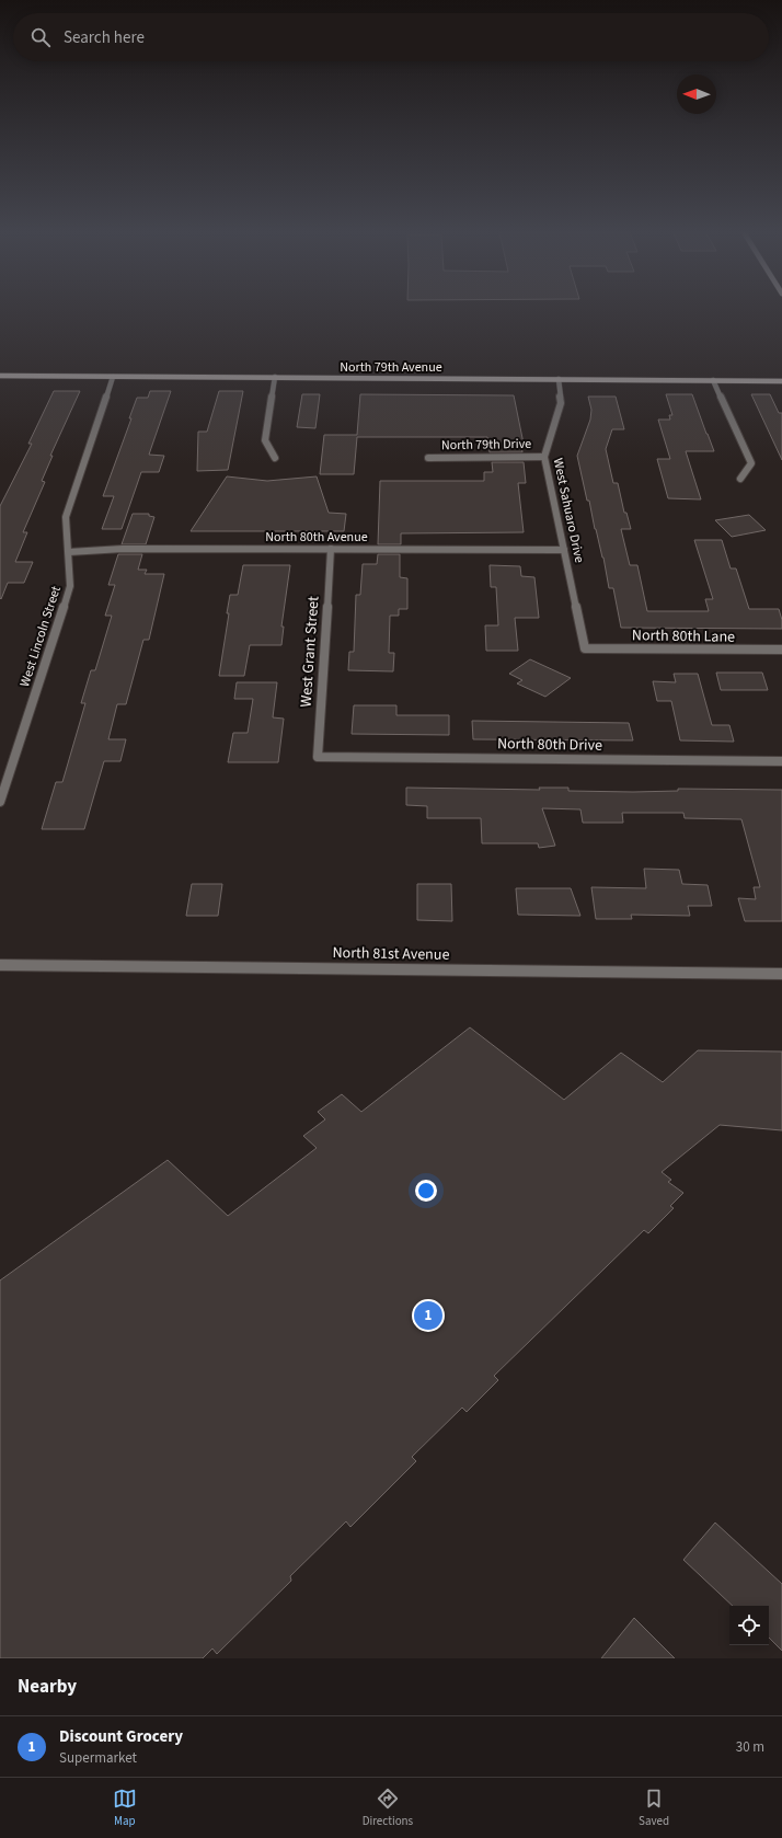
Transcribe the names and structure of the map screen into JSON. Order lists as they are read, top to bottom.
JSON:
{
  "streets": {
    "street": [
      "North 79th Avenue",
      "North 79th Drive",
      "West Sahuaro Drive",
      "North 80th Avenue",
      "West Lincoln Street",
      "North 80th Lane",
      "West Grant Street",
      "North 80th Drive",
      "North 81st Avenue"
    ]
  },
  "crossings": [
    ["North 79th Avenue", "West Sahuaro Drive"],
    ["North 79th Avenue", "West Lincoln Street"],
    ["North 79th Drive", "West Sahuaro Drive"],
    ["West Sahuaro Drive", "North 80th Avenue"],
    ["West Sahuaro Drive", "North 80th Lane"],
    ["North 80th Avenue", "West Lincoln Street"],
    ["North 80th Avenue", "West Grant Street"],
    ["West Grant Street", "North 80th Drive"]
  ],
  "north": "left",
  "page": {
    "search": "Search here",
    "pins": "1",
    "heading": "Nearby",
    "list": [
      {
        "mark": "1",
        "name": "Discount Grocery",
        "note": "Supermarket",
        "value": "30 m"
      }
    ],
    "nav": ["Map", "Directions", "Saved"]
  }
}
